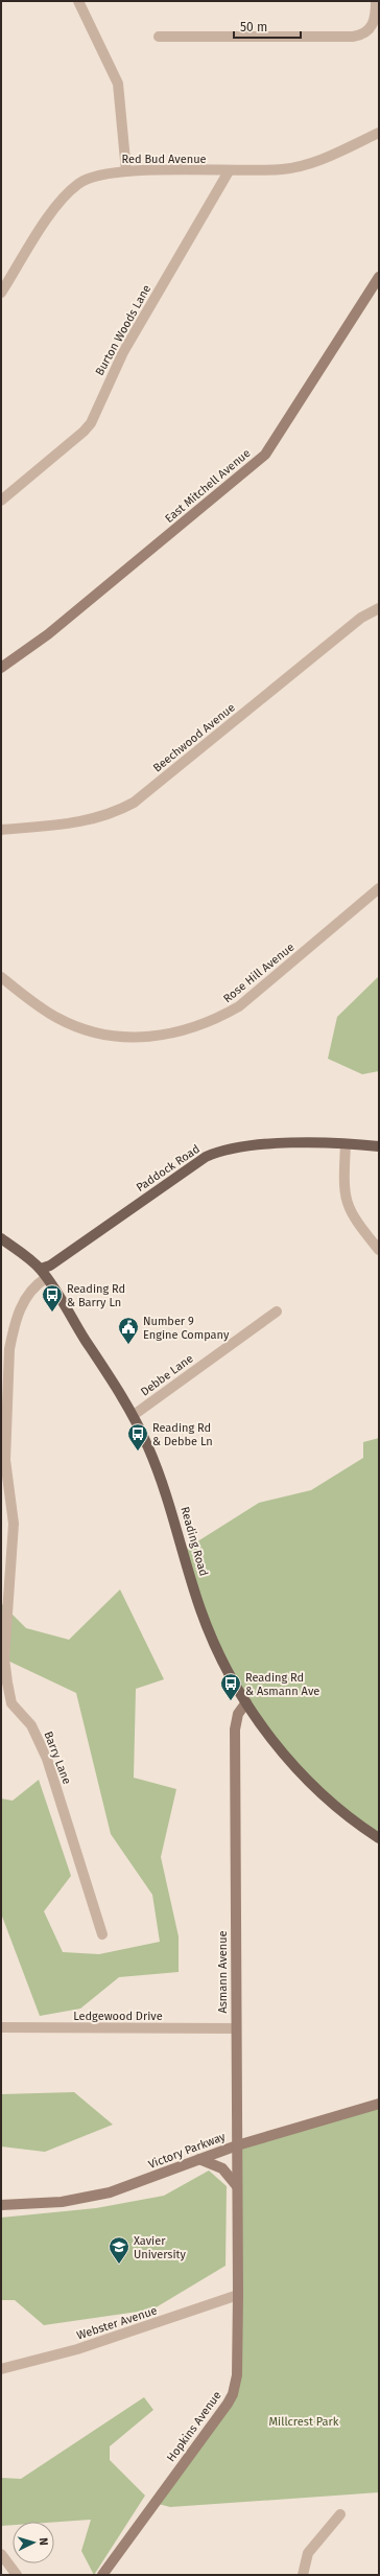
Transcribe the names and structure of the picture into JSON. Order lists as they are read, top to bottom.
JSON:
{
  "streets": {
    "main road": ["Paddock Road", "Reading Road"],
    "street": [
      "Red Bud Avenue",
      "Burton Woods Lane",
      "East Mitchell Avenue",
      "Beechwood Avenue",
      "Rose Hill Avenue",
      "Debbe Lane",
      "Barry Lane",
      "Asmann Avenue",
      "Ledgewood Drive",
      "Victory Parkway",
      "Webster Avenue",
      "Hopkins Avenue"
    ]
  },
  "crossings": [
    ["Red Bud Avenue", "Burton Woods Lane"],
    ["Paddock Road", "Reading Road"],
    ["Paddock Road", "Barry Lane"],
    ["Debbe Lane", "Reading Road"],
    ["Reading Road", "Barry Lane"],
    ["Reading Road", "Asmann Avenue"],
    ["Asmann Avenue", "Ledgewood Drive"],
    ["Asmann Avenue", "Victory Parkway"],
    ["Asmann Avenue", "Hopkins Avenue"],
    ["Webster Avenue", "Hopkins Avenue"]
  ],
  "parks": ["Millcrest Park"],
  "places": {
    "bus stop": ["Reading Rd & Barry Ln", "Reading Rd & Debbe Ln", "Reading Rd & Asmann Ave"],
    "public building": ["Number 9 Engine Company"],
    "school or university": ["Xavier University"]
  },
  "scale_bar": "50 m",
  "north": "right"
}
